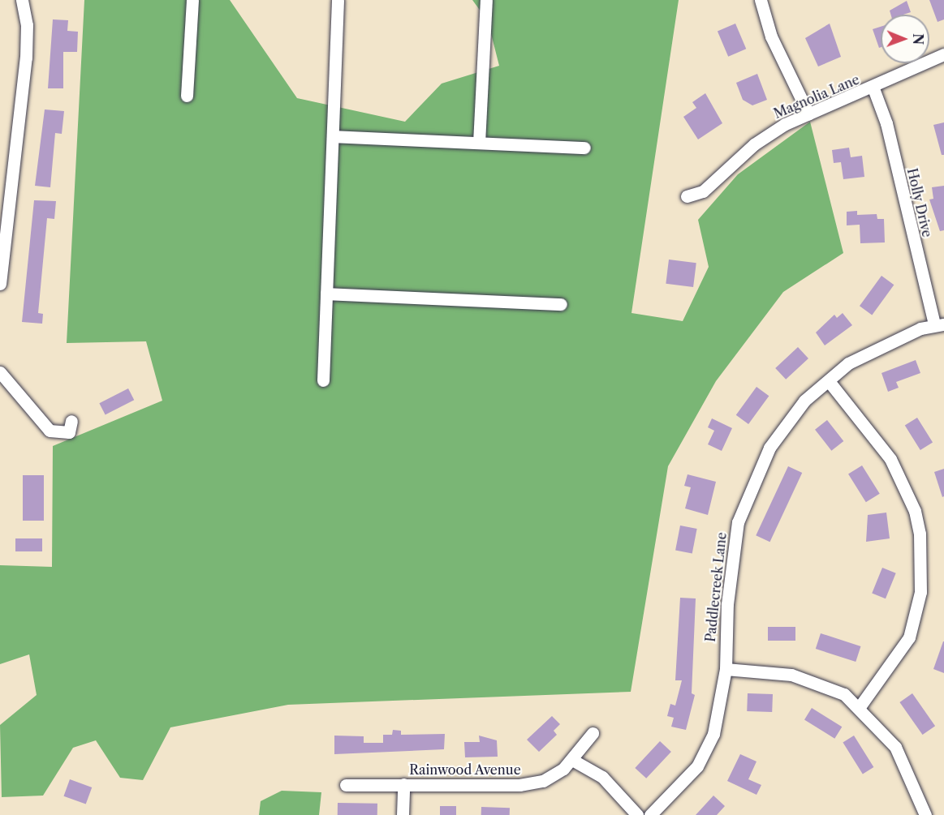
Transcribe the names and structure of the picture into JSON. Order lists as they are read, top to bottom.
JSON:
{
  "streets": {
    "street": [
      "Magnolia Lane",
      "Holly Drive",
      "Paddlecreek Lane",
      "Rainwood Avenue"
    ]
  },
  "crossings": [
    ["Magnolia Lane", "Holly Drive"],
    ["Holly Drive", "Paddlecreek Lane"]
  ],
  "north": "right"
}
